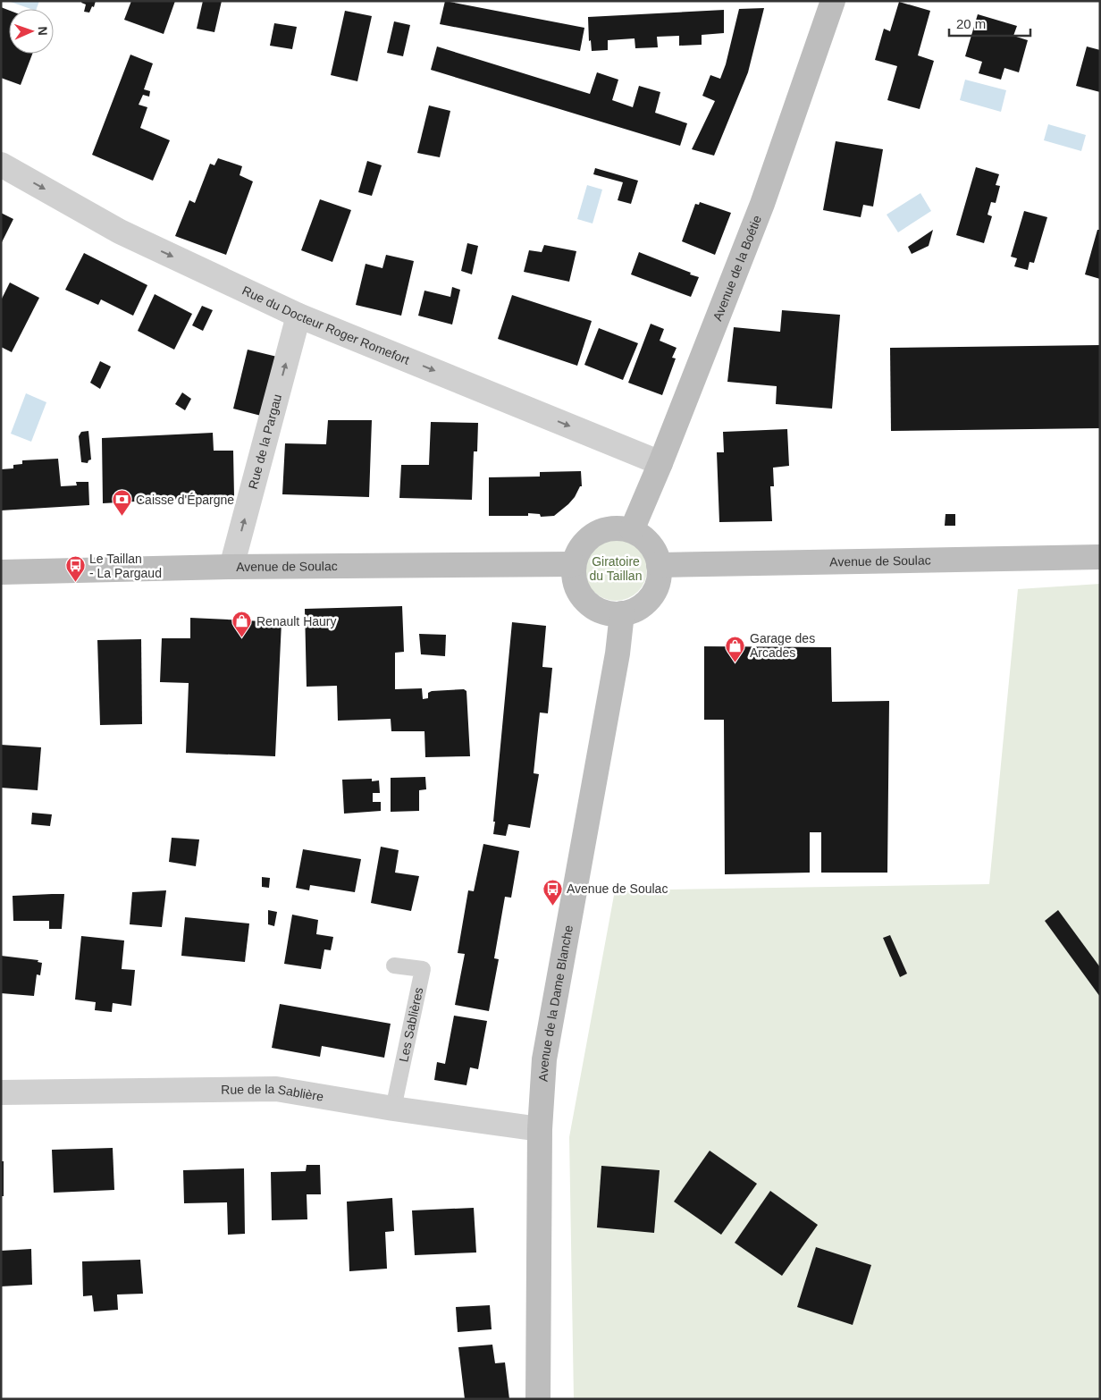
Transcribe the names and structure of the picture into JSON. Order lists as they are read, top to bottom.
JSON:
{
  "streets": {
    "main road": ["Avenue de la Boétie", "Avenue de Soulac", "Avenue de la Dame Blanche"],
    "street": ["Rue du Docteur Roger Romefort", "Rue de la Pargau", "Rue de la Sablière"],
    "lane": ["Les Sablières"]
  },
  "crossings": [
    ["Avenue de la Boétie", "Rue du Docteur Roger Romefort"],
    ["Avenue de la Boétie", "Avenue de Soulac"],
    ["Avenue de la Boétie", "Avenue de la Dame Blanche"],
    ["Rue du Docteur Roger Romefort", "Rue de la Pargau"],
    ["Rue de la Pargau", "Avenue de Soulac"],
    ["Avenue de Soulac", "Avenue de la Dame Blanche"],
    ["Avenue de la Dame Blanche", "Rue de la Sablière"],
    ["Les Sablières", "Rue de la Sablière"]
  ],
  "one_way": ["Rue du Docteur Roger Romefort", "Rue de la Pargau"],
  "parks": ["Giratoire du Taillan"],
  "places": {
    "bank": ["Caisse d'Épargne"],
    "bus stop": ["Le Taillan - La Pargaud", "Avenue de Soulac"],
    "shop": ["Renault Haury", "Garage des Arcades"]
  },
  "scale_bar": "20 m",
  "north": "right"
}
